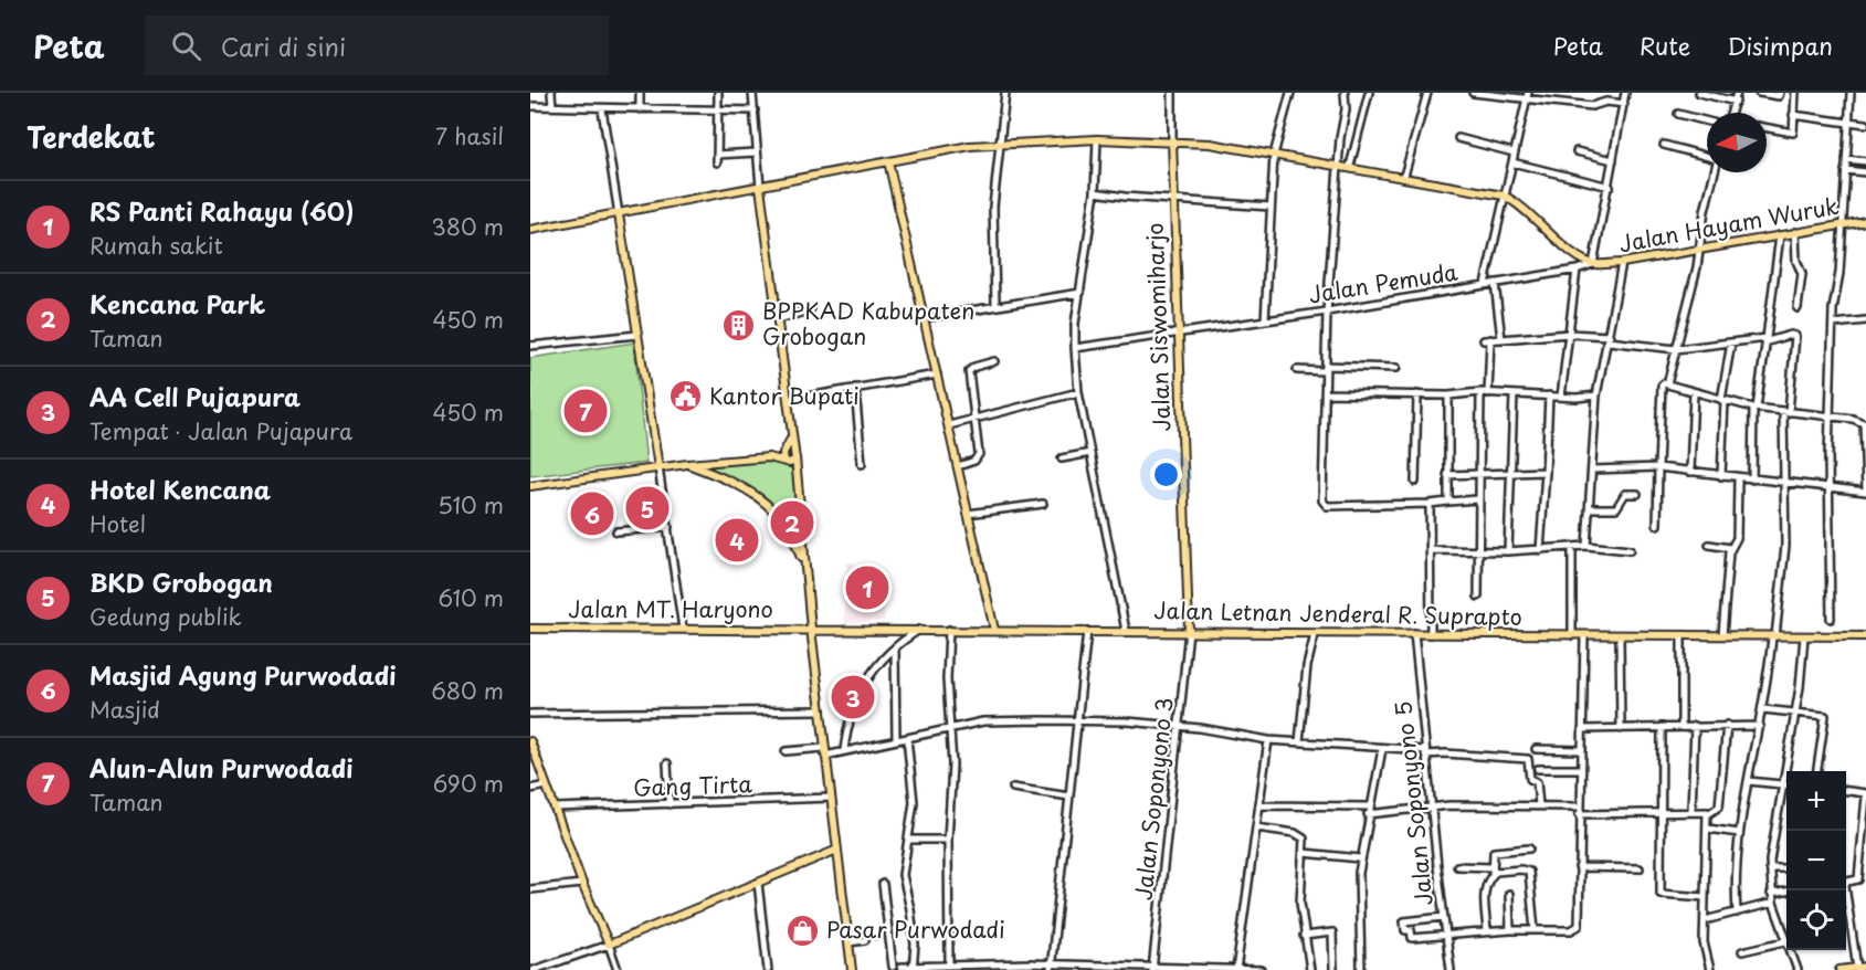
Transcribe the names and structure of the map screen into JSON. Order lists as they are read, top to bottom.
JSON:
{
  "streets": {
    "main road": [
      "Jalan Hayam Wuruk",
      "Jalan Siswomiharjo",
      "Jalan MT. Haryono",
      "Jalan Letnan Jenderal R. Suprapto"
    ],
    "street": [
      "Jalan Pemuda",
      "Gang Tirta",
      "Jalan Soponyono 3",
      "Jalan Soponyono 5"
    ]
  },
  "crossings": [
    ["Jalan Hayam Wuruk", "Jalan Pemuda"],
    ["Jalan Pemuda", "Jalan Siswomiharjo"],
    ["Jalan Siswomiharjo", "Jalan Letnan Jenderal R. Suprapto"],
    ["Jalan Siswomiharjo", "Jalan Soponyono 3"],
    ["Jalan MT. Haryono", "Jalan Letnan Jenderal R. Suprapto"],
    ["Jalan Letnan Jenderal R. Suprapto", "Jalan Soponyono 3"],
    ["Jalan Letnan Jenderal R. Suprapto", "Jalan Soponyono 5"]
  ],
  "places": {
    "building": ["BPPKAD Kabupaten Grobogan"],
    "public building": ["Kantor Bupati"],
    "shop": ["Pasar Purwodadi"]
  },
  "north": "left",
  "page": {
    "header": "Peta",
    "search": "Cari di sini",
    "nav": ["Peta", "Rute", "Disimpan"],
    "heading": ["Terdekat", "7 hasil"],
    "list": [
      {
        "mark": "1",
        "name": "RS Panti Rahayu (60)",
        "note": "Rumah sakit",
        "value": "380 m"
      },
      {
        "mark": "2",
        "name": "Kencana Park",
        "note": "Taman",
        "value": "450 m"
      },
      {
        "mark": "3",
        "name": "AA Cell Pujapura",
        "note": "Tempat · Jalan Pujapura",
        "value": "450 m"
      },
      {
        "mark": "4",
        "name": "Hotel Kencana",
        "note": "Hotel",
        "value": "510 m"
      },
      {
        "mark": "5",
        "name": "BKD Grobogan",
        "note": "Gedung publik",
        "value": "610 m"
      },
      {
        "mark": "6",
        "name": "Masjid Agung Purwodadi",
        "note": "Masjid",
        "value": "680 m"
      },
      {
        "mark": "7",
        "name": "Alun-Alun Purwodadi",
        "note": "Taman",
        "value": "690 m"
      }
    ],
    "pins": [
      "7",
      "5",
      "6",
      "2",
      "4",
      "1",
      "3"
    ],
    "map_buttons": ["+", "−"]
  }
}
